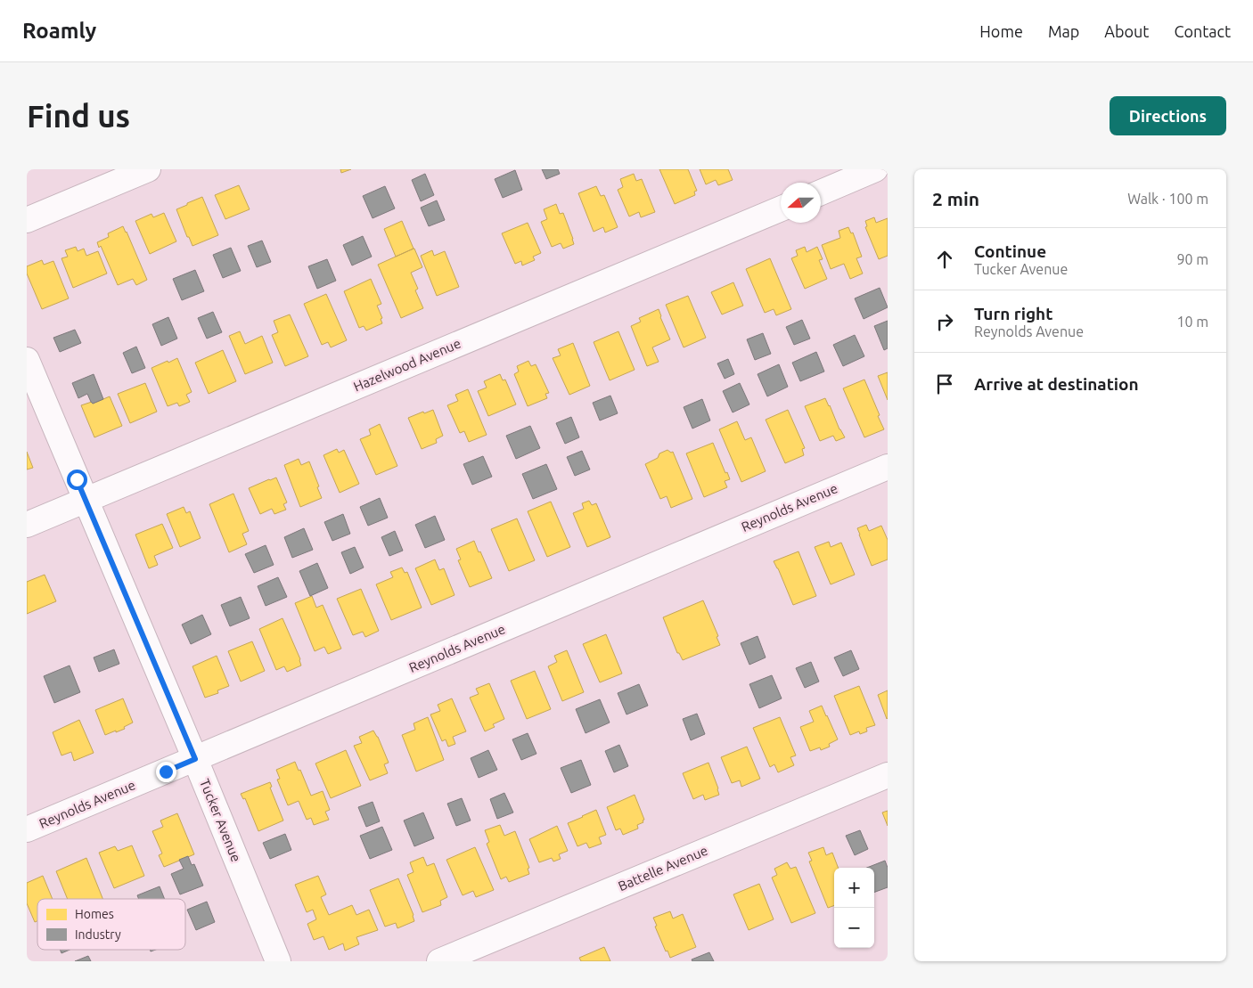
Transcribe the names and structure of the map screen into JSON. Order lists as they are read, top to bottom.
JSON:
{
  "streets": {
    "street": [
      "Hazelwood Avenue",
      "Reynolds Avenue",
      "Tucker Avenue",
      "Battelle Avenue"
    ]
  },
  "crossings": [
    ["Hazelwood Avenue", "Tucker Avenue"],
    ["Reynolds Avenue", "Tucker Avenue"]
  ],
  "legend": ["Homes", "Industry"],
  "north": "left",
  "page": {
    "header": "Roamly",
    "nav": [
      "Home",
      "Map",
      "About",
      "Contact"
    ],
    "buttons": "Directions",
    "title": "Find us",
    "heading": ["2 min", "Walk · 100 m"],
    "list": [
      ["Continue", "Tucker Avenue", "90 m"],
      ["Turn right", "Reynolds Avenue", "10 m"],
      "Arrive at destination"
    ],
    "map_buttons": ["+", "−"]
  }
}
